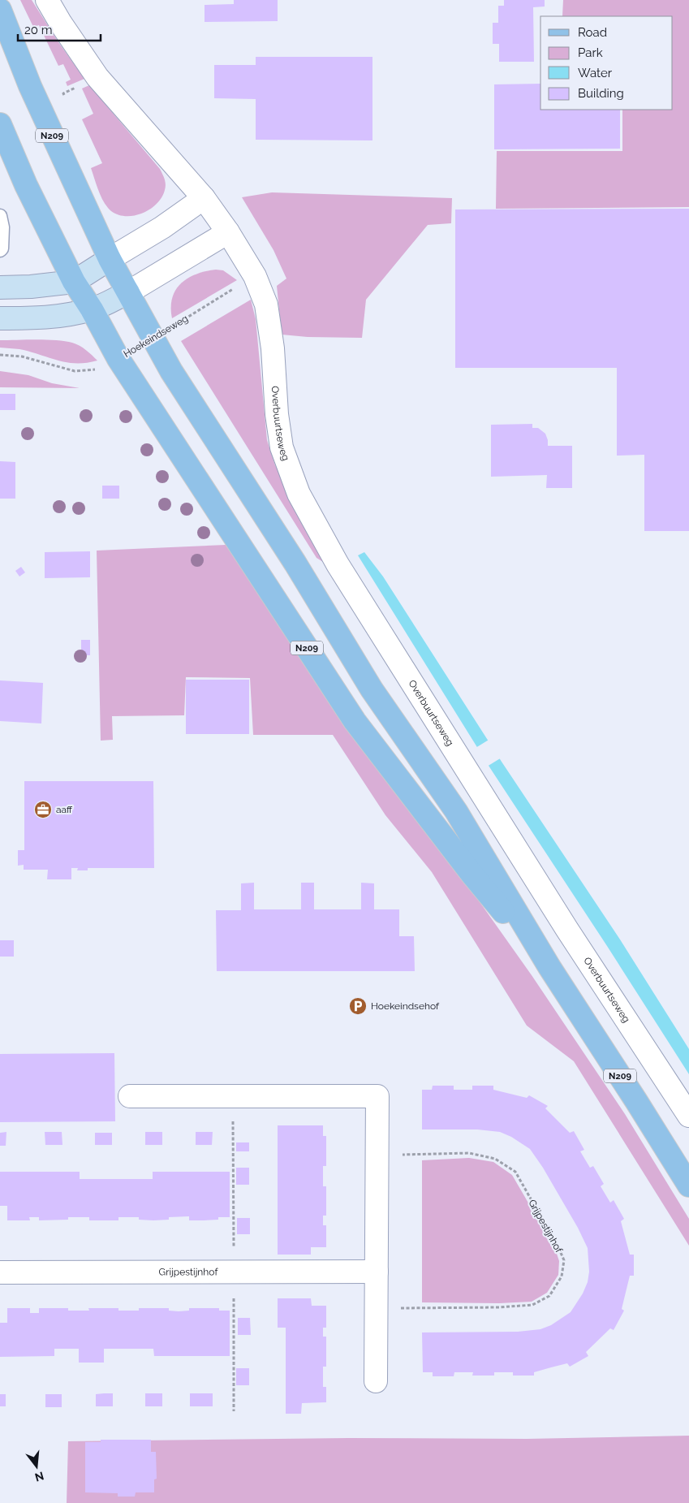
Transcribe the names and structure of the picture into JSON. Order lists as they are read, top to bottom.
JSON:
{
  "streets": {
    "main road": ["N209"],
    "street": ["Overbuurtseweg", "Grijpestijnhof"],
    "path": ["Hoekeindseweg"]
  },
  "crossings": [
    ["N209", "Hoekeindseweg"],
    ["Hoekeindseweg", "Overbuurtseweg"]
  ],
  "places": {
    "office": ["aaff"],
    "parking": ["Hoekeindsehof"]
  },
  "legend": [
    "Road",
    "Park",
    "Water",
    "Building"
  ],
  "scale_bar": "20 m",
  "north": "bottom"
}
